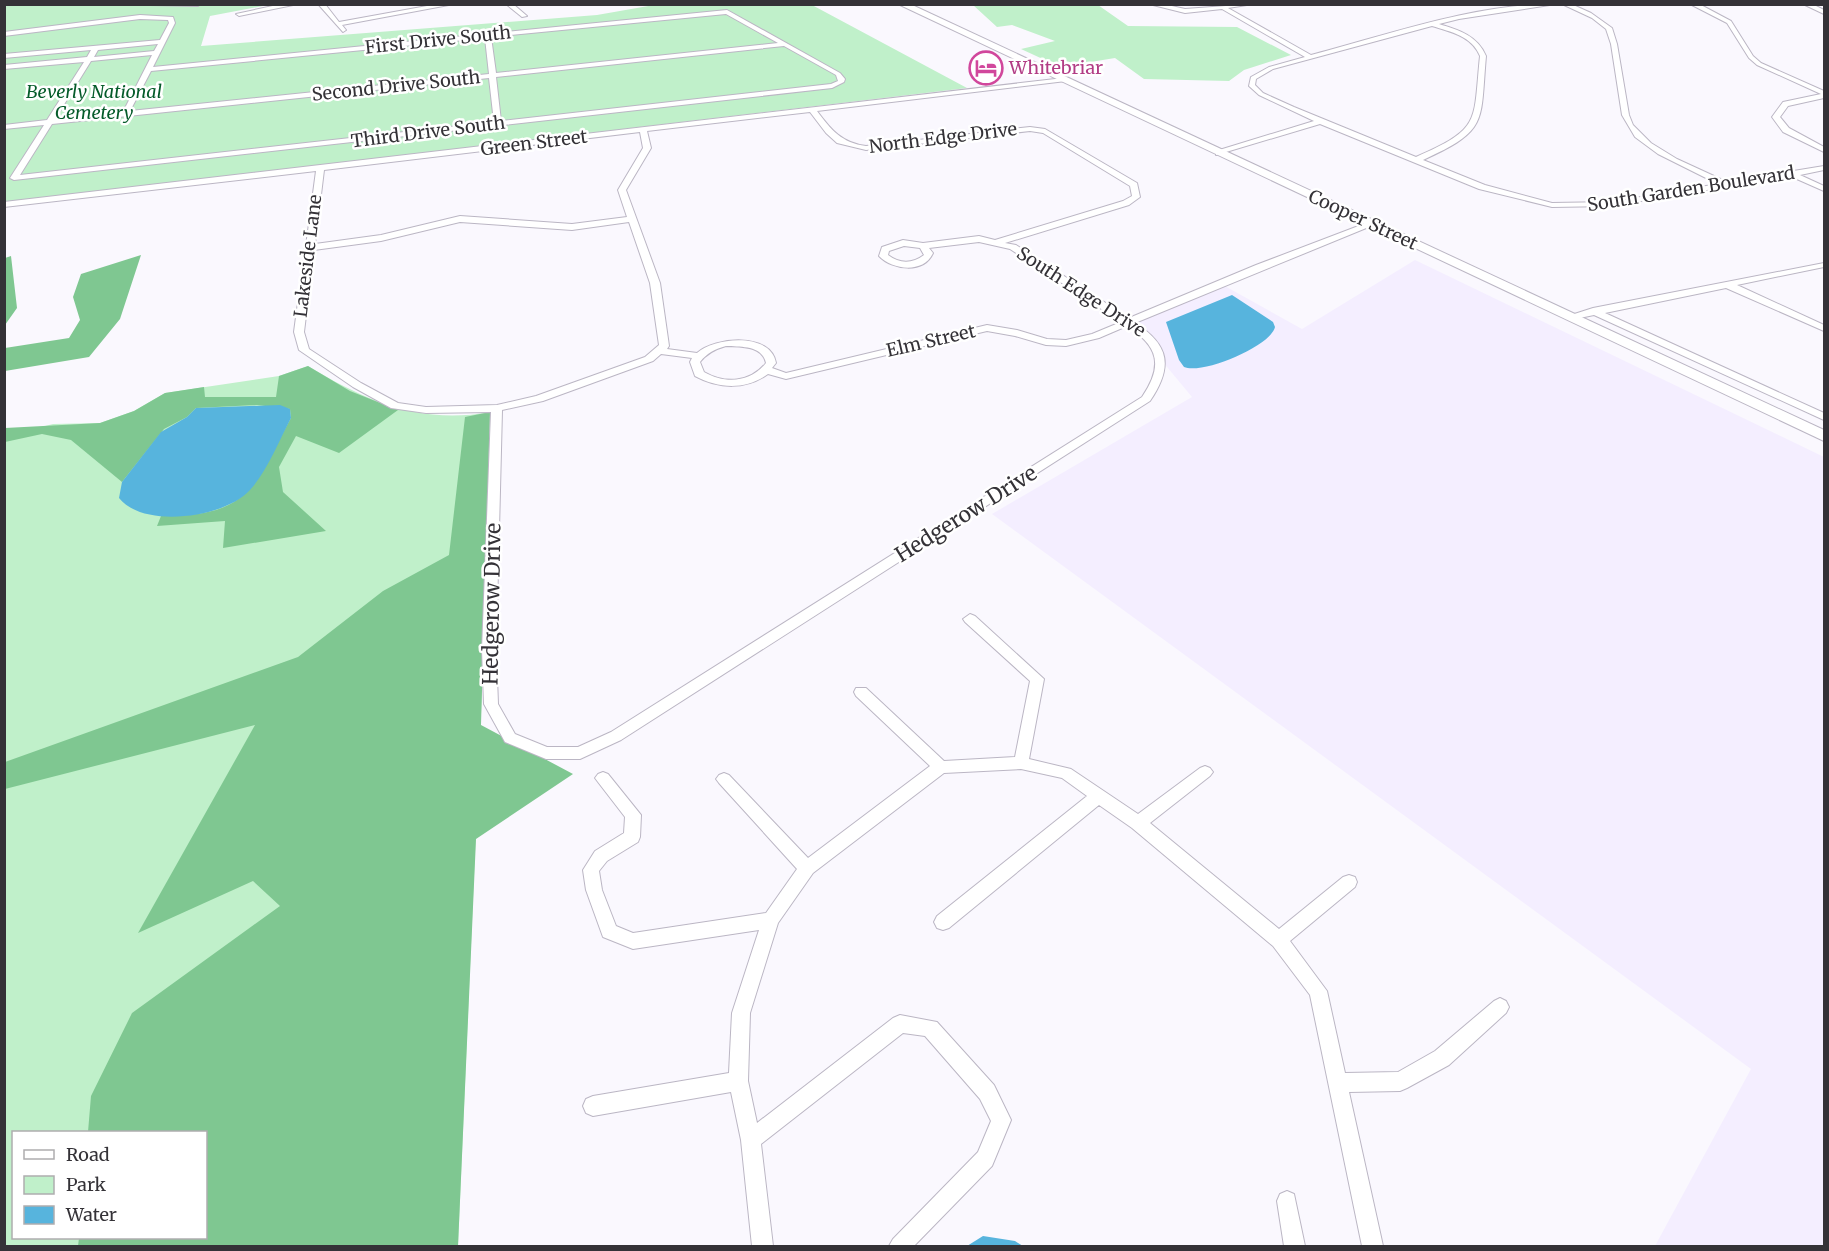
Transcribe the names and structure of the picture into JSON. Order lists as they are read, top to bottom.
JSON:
{
  "streets": {
    "street": [
      "First Drive South",
      "Second Drive South",
      "Third Drive South",
      "North Edge Drive",
      "Green Street",
      "South Garden Boulevard",
      "Cooper Street",
      "Lakeside Lane",
      "South Edge Drive",
      "Elm Street",
      "Hedgerow Drive"
    ]
  },
  "crossings": [
    ["First Drive South", "Second Drive South"],
    ["First Drive South", "Third Drive South"],
    ["Second Drive South", "Third Drive South"],
    ["North Edge Drive", "Green Street"],
    ["North Edge Drive", "South Edge Drive"],
    ["Green Street", "Cooper Street"],
    ["Green Street", "Lakeside Lane"],
    ["Cooper Street", "Elm Street"],
    ["Lakeside Lane", "Hedgerow Drive"],
    ["South Edge Drive", "Elm Street"],
    ["South Edge Drive", "Hedgerow Drive"]
  ],
  "parks": ["Beverly National Cemetery"],
  "places": {
    "hotel": ["Whitebriar"]
  },
  "legend": ["Road", "Park", "Water"]
}
